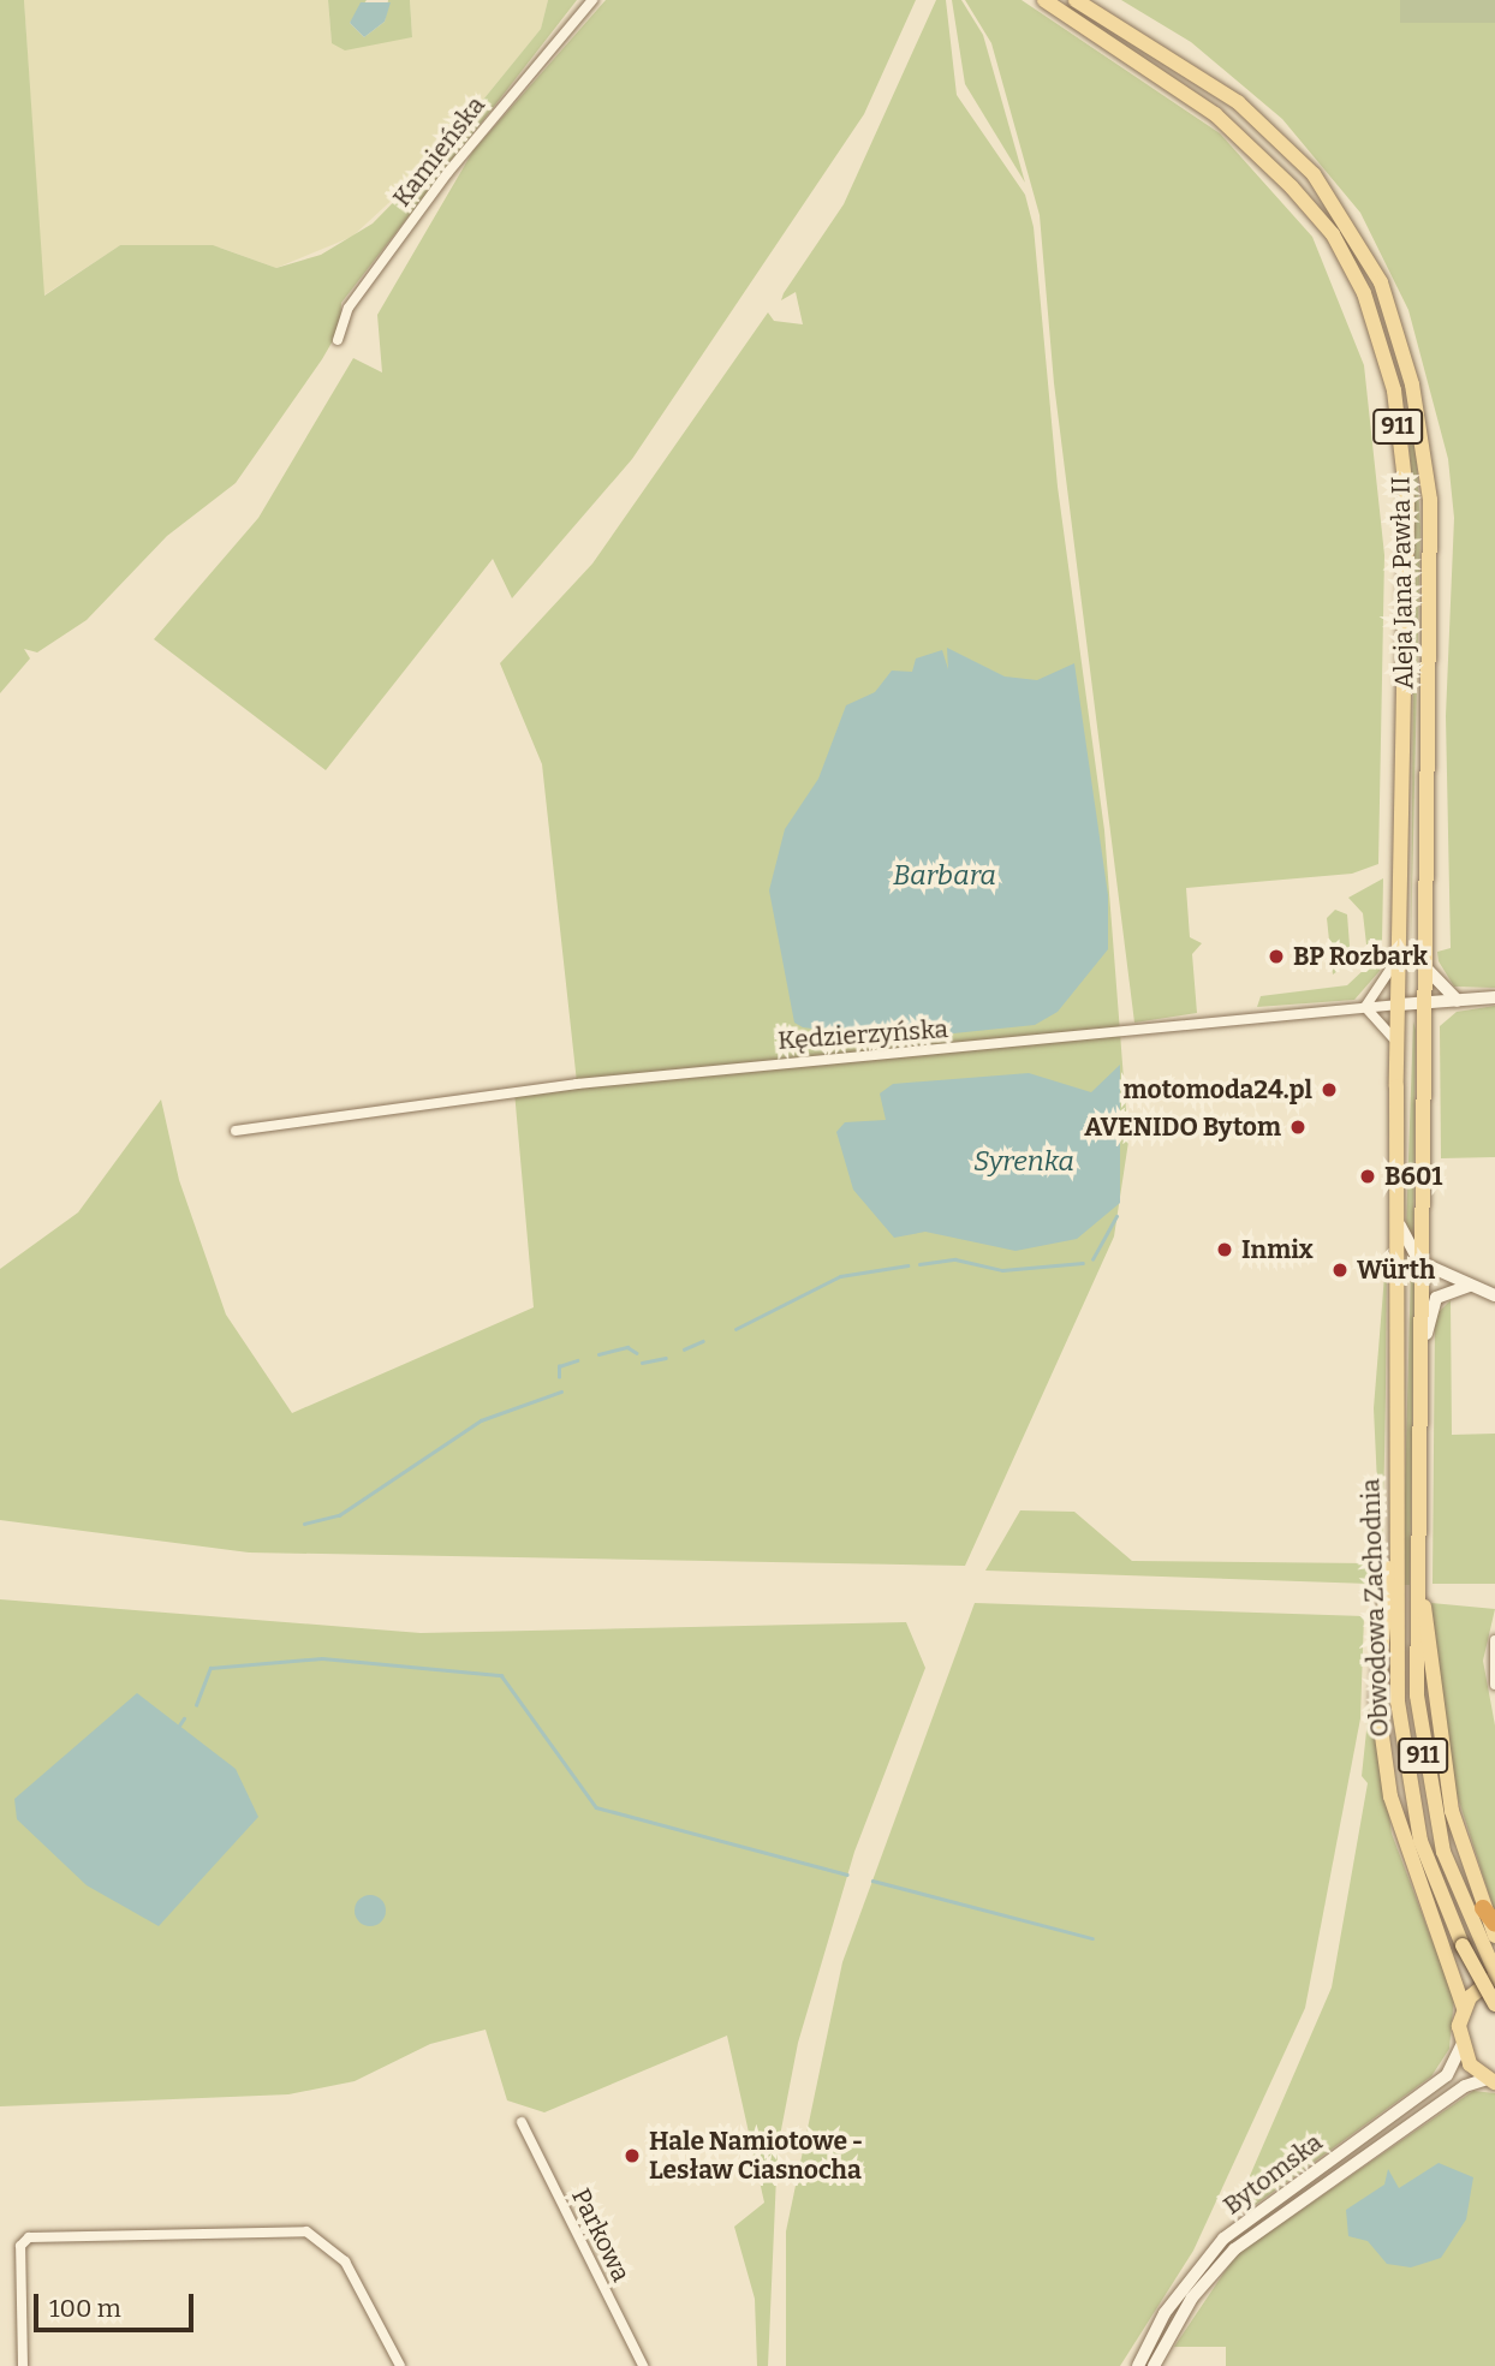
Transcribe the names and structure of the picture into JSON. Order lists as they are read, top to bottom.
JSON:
{
  "streets": {
    "main road": ["911", "Aleja Jana Pawła II", "Obwodowa Zachodnia"],
    "street": [
      "Kamieńska",
      "Kędzierzyńska",
      "Bytomska",
      "Parkowa"
    ]
  },
  "crossings": [
    ["Aleja Jana Pawła II", "Kędzierzyńska"],
    ["Aleja Jana Pawła II", "Obwodowa Zachodnia"]
  ],
  "water": ["Barbara", "Syrenka"],
  "places": [
    "BP Rozbark",
    "motomoda24.pl",
    "AVENIDO Bytom",
    "B601",
    "Inmix",
    "Würth",
    "Hale Namiotowe - Lesław Ciasnocha"
  ],
  "scale_bar": "100 m"
}
